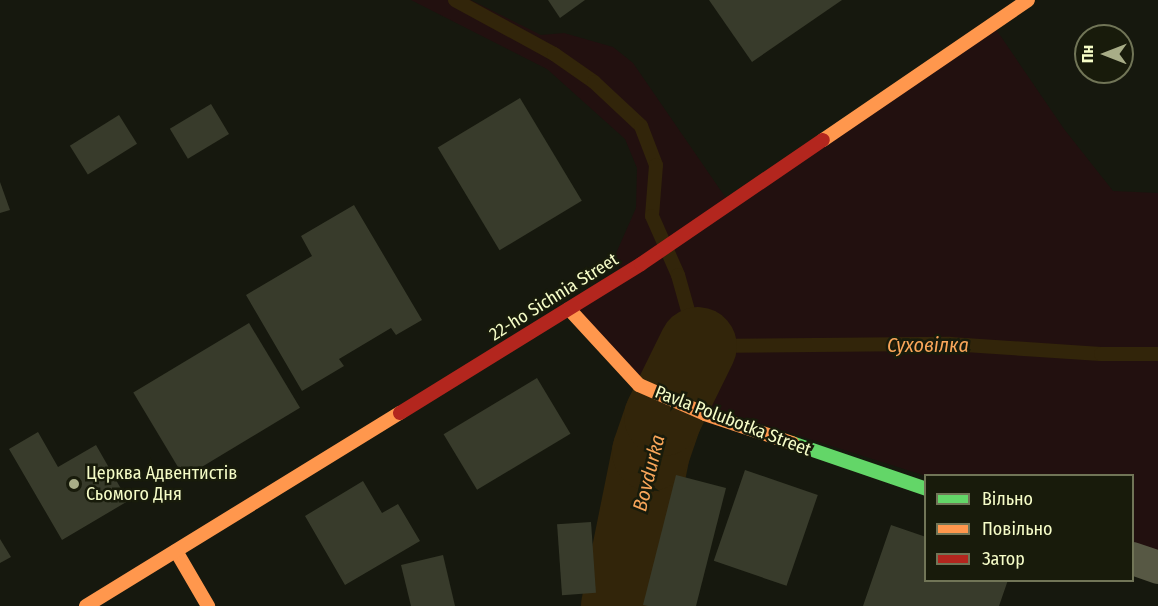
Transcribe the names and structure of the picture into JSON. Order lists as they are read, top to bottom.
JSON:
{
  "streets": {
    "main road": ["22-ho Sichnia Street", "Pavla Polubotka Street"]
  },
  "crossings": [
    ["22-ho Sichnia Street", "Pavla Polubotka Street"]
  ],
  "water": ["Суховілка", "Bovdurka"],
  "places": ["Церква Адвентистів Сьомого Дня"],
  "legend": ["Вільно", "Повільно", "Затор"],
  "north": "left"
}
